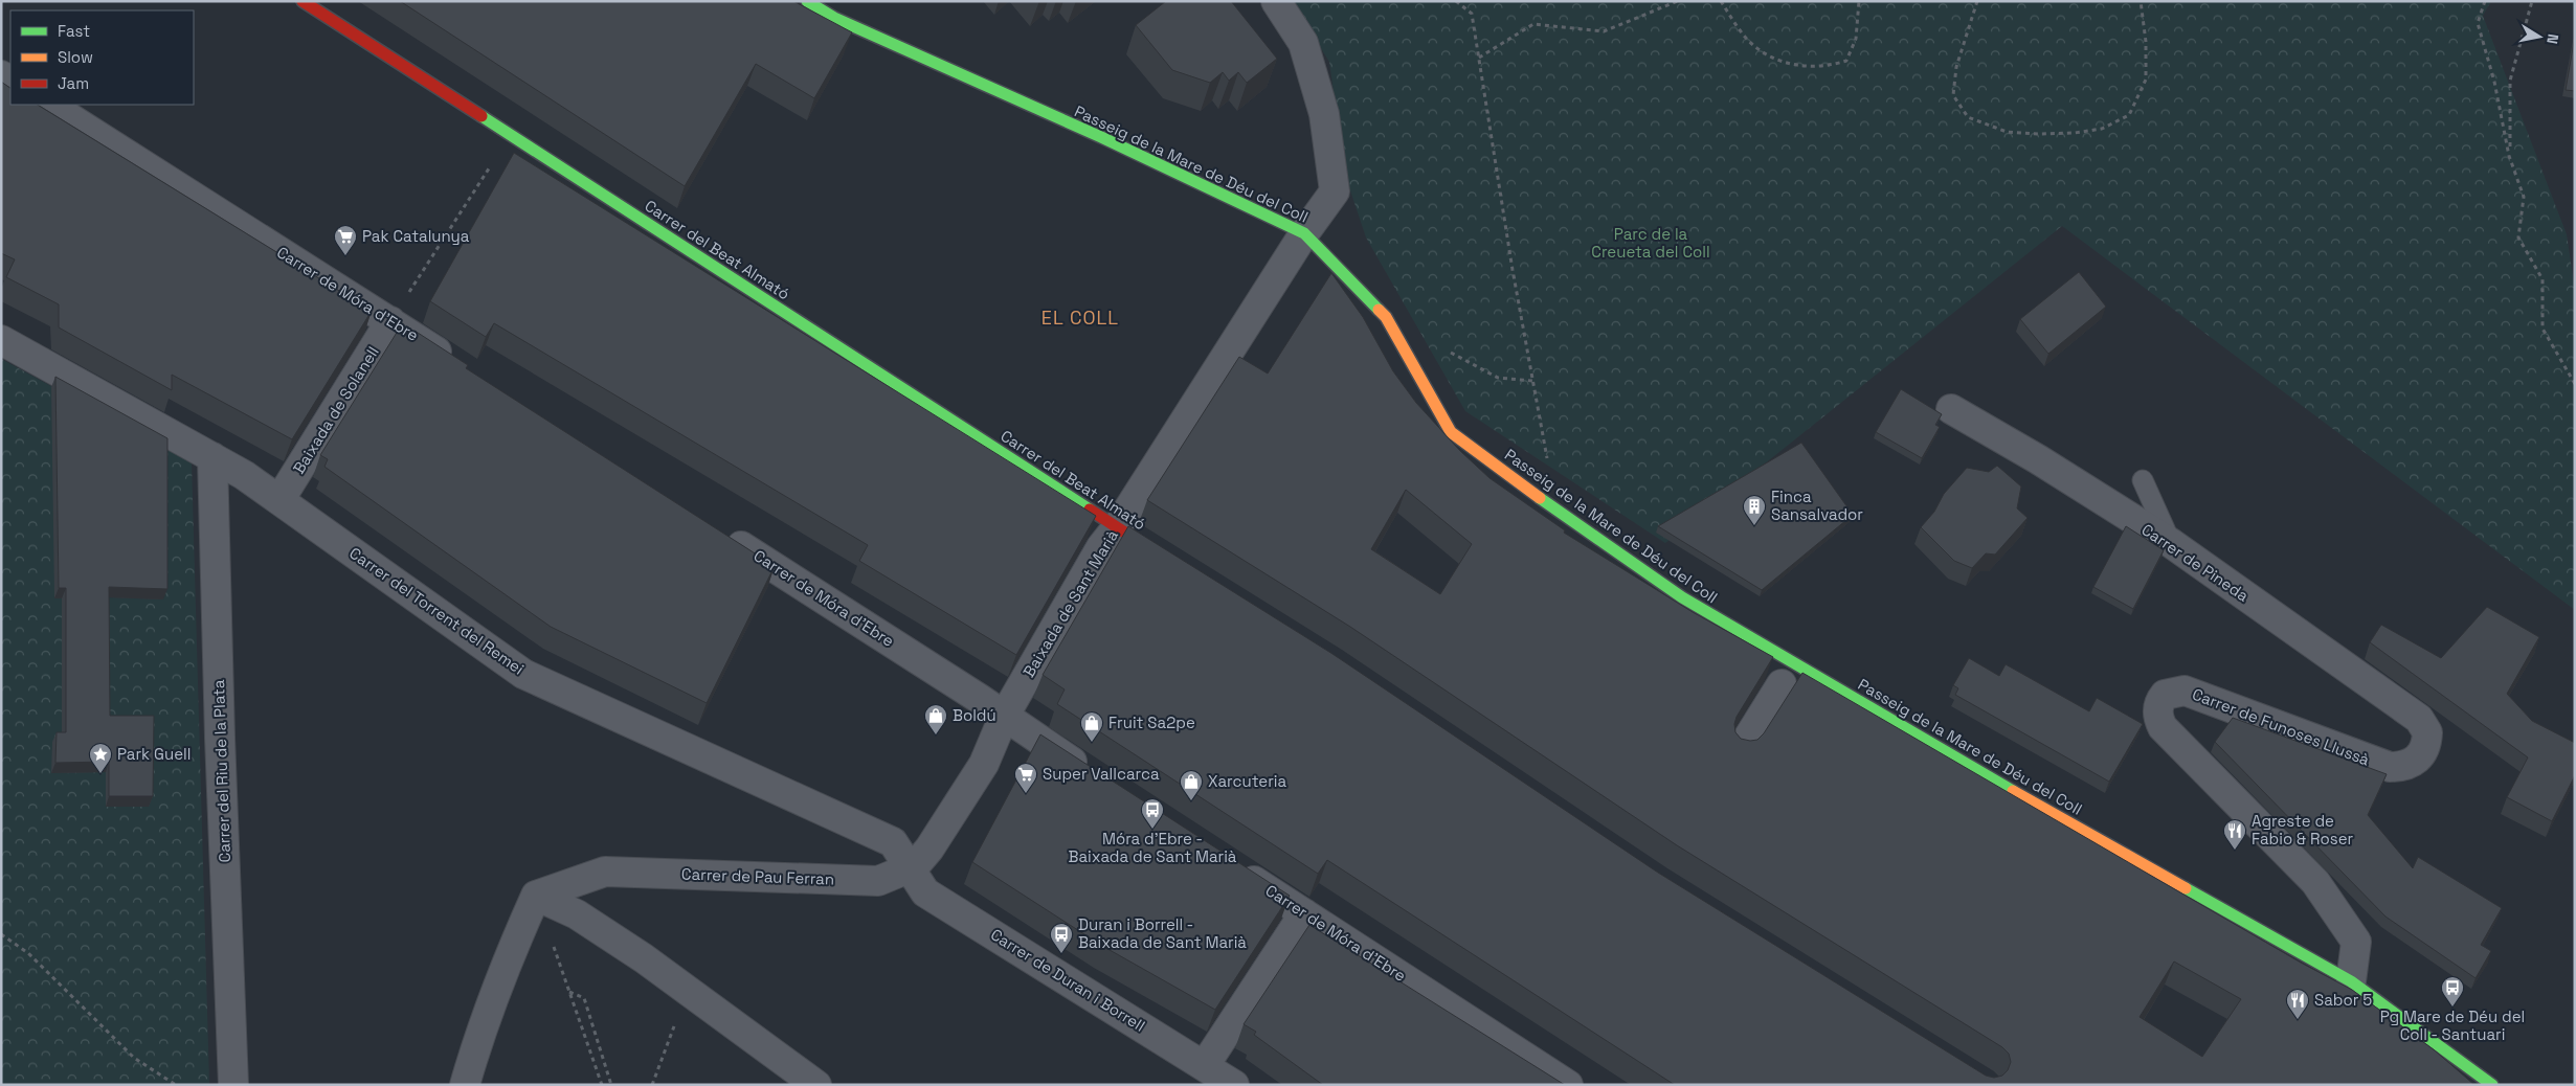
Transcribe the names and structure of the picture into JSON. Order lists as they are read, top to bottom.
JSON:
{
  "streets": {
    "street": [
      "Passeig de la Mare de Déu del Coll",
      "Carrer del Beat Almató",
      "Carrer de Móra d'Ebre",
      "Baixada de Solanell",
      "Carrer de Pineda",
      "Baixada de Sant Marià",
      "Carrer del Torrent del Remei",
      "Carrer de Funoses Llussà",
      "Carrer del Riu de la Plata",
      "Carrer de Pau Ferran",
      "Carrer de Duran i Borrell"
    ]
  },
  "crossings": [
    ["Passeig de la Mare de Déu del Coll", "Baixada de Sant Marià"],
    ["Passeig de la Mare de Déu del Coll", "Carrer de Funoses Llussà"],
    ["Carrer del Beat Almató", "Baixada de Sant Marià"],
    ["Carrer de Móra d'Ebre", "Baixada de Solanell"],
    ["Carrer de Móra d'Ebre", "Baixada de Sant Marià"],
    ["Baixada de Solanell", "Carrer del Torrent del Remei"],
    ["Carrer de Pineda", "Carrer de Funoses Llussà"],
    ["Baixada de Sant Marià", "Carrer del Torrent del Remei"],
    ["Baixada de Sant Marià", "Carrer de Pau Ferran"],
    ["Baixada de Sant Marià", "Carrer de Duran i Borrell"],
    ["Carrer del Torrent del Remei", "Carrer del Riu de la Plata"],
    ["Carrer del Torrent del Remei", "Carrer de Pau Ferran"],
    ["Carrer del Torrent del Remei", "Carrer de Duran i Borrell"],
    ["Carrer de Pau Ferran", "Carrer de Duran i Borrell"]
  ],
  "districts": ["EL COLL"],
  "parks": ["Parc de la Creueta del Coll"],
  "places": {
    "supermarket": ["Pak Catalunya", "Super Vallcarca"],
    "building": ["Finca Sansalvador"],
    "shop": ["Boldú", "Fruit Sa2pe", "Xarcuteria"],
    "place": ["Park Guell"],
    "bus stop": ["Móra d'Ebre - Baixada de Sant Marià", "Duran i Borrell - Baixada de Sant Marià", "Pg Mare de Déu del Coll - Santuari"],
    "restaurant": ["Agreste de Fabio & Roser", "Sabor 5"]
  },
  "legend": ["Fast", "Slow", "Jam"],
  "north": "right"
}
